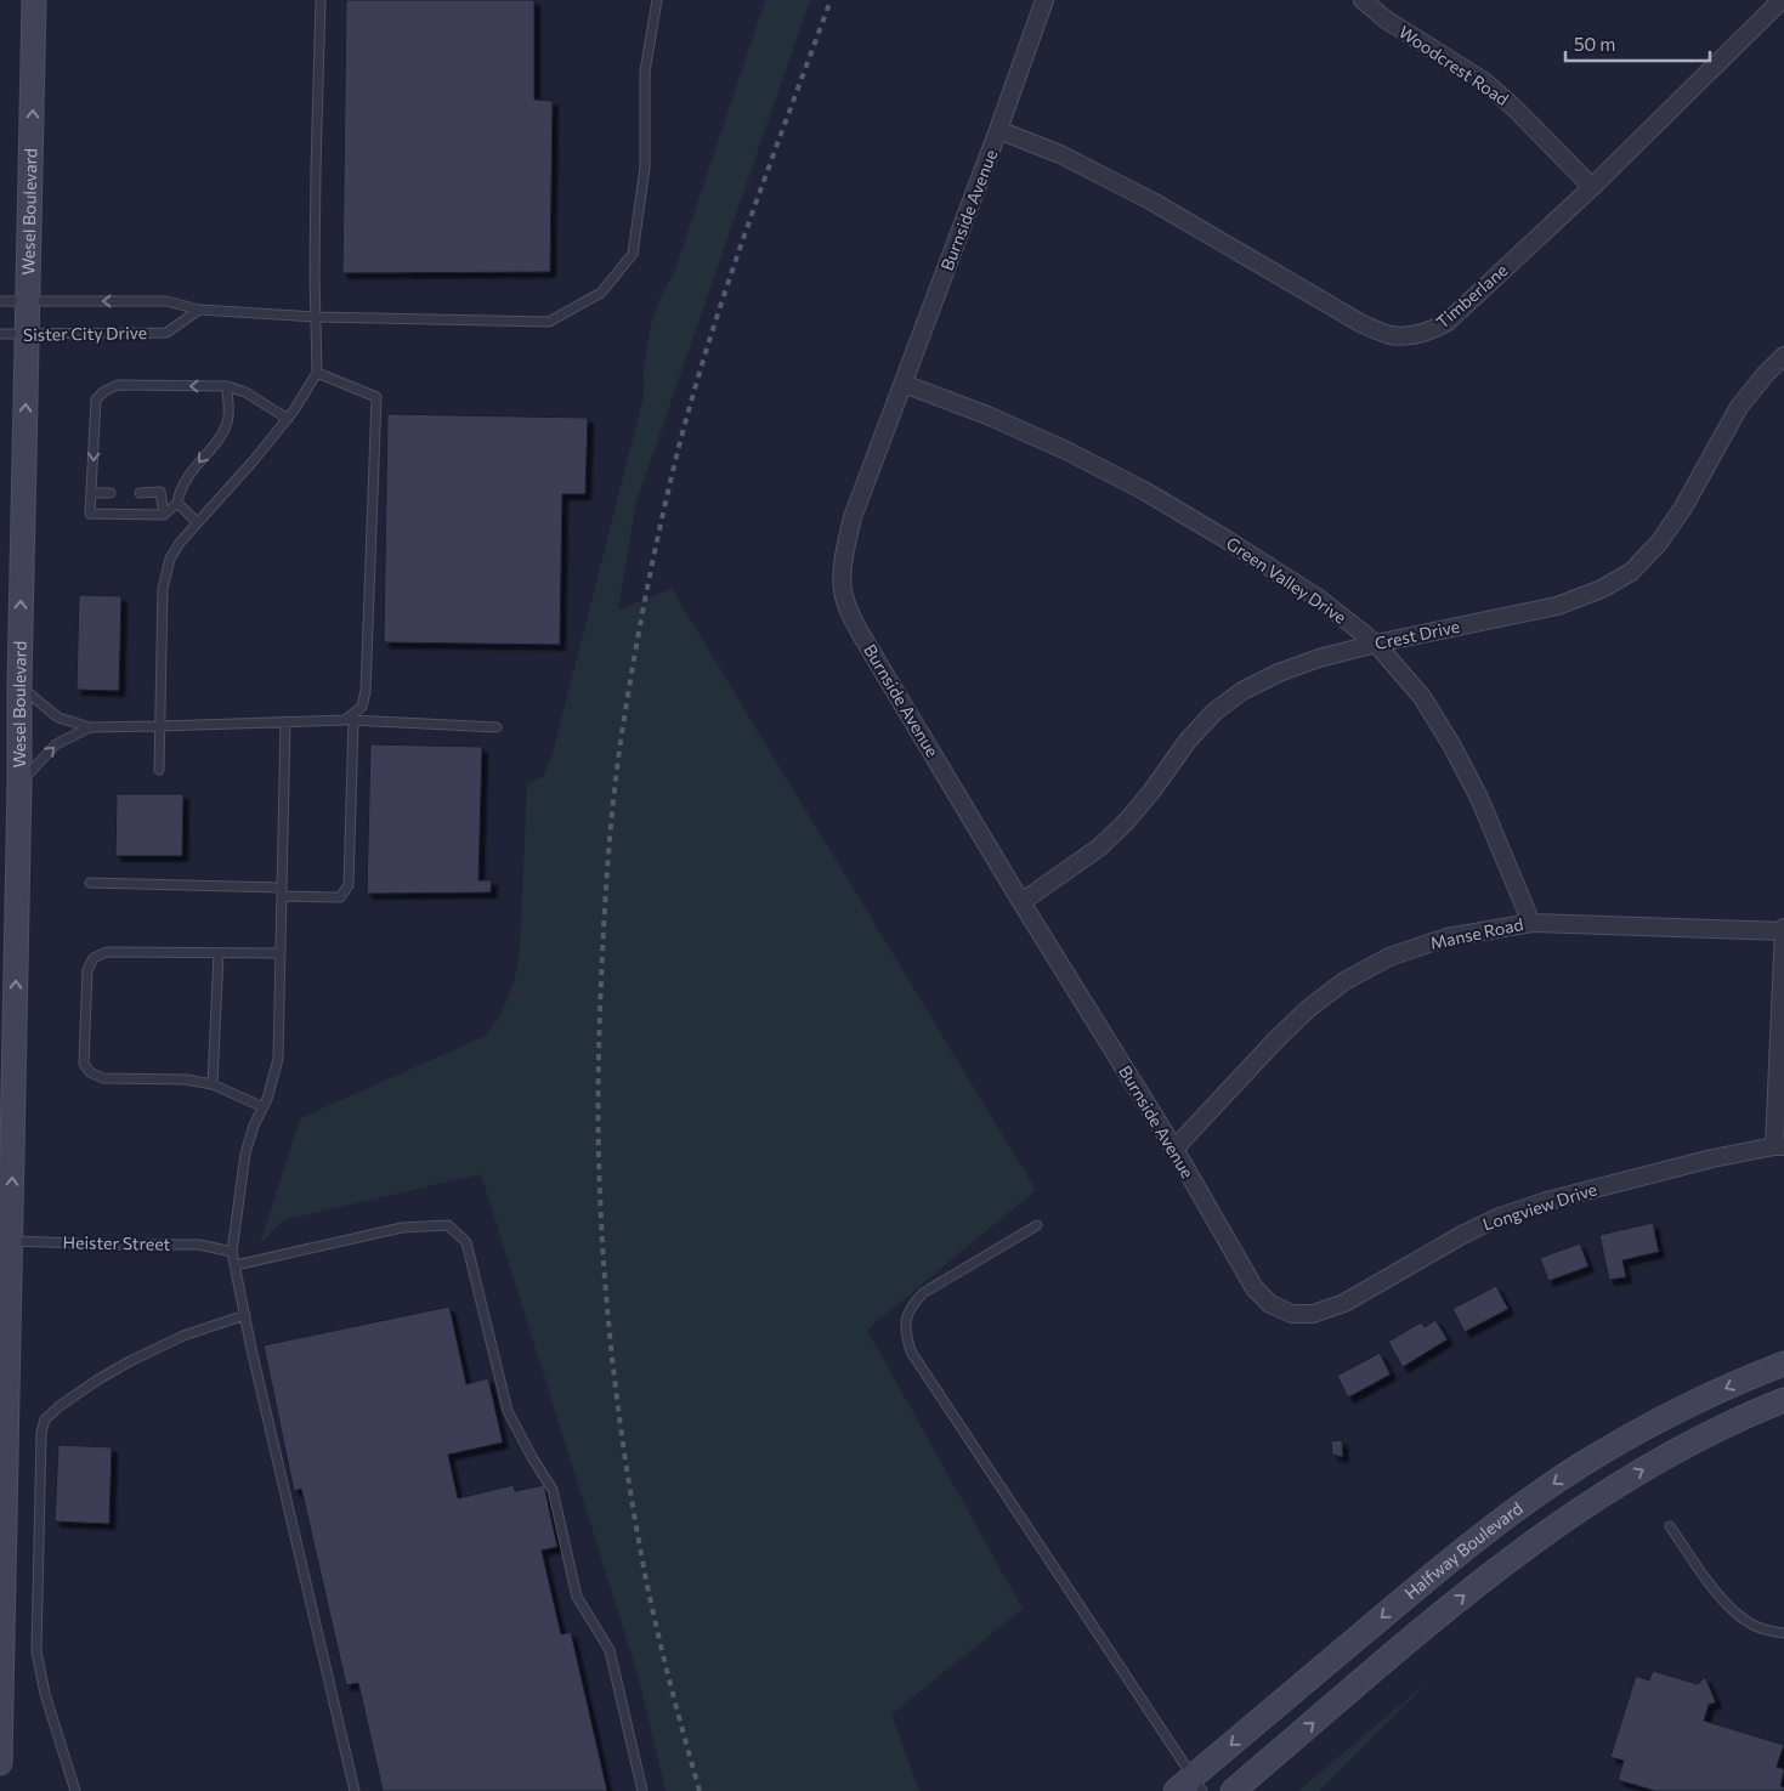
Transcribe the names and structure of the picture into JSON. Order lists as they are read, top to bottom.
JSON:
{
  "streets": {
    "main road": ["Wesel Boulevard", "Halfway Boulevard"],
    "street": [
      "Woodcrest Road",
      "Burnside Avenue",
      "Timberlane",
      "Green Valley Drive",
      "Crest Drive",
      "Manse Road",
      "Longview Drive"
    ],
    "lane": ["Sister City Drive", "Heister Street"]
  },
  "crossings": [
    ["Woodcrest Road", "Timberlane"],
    ["Burnside Avenue", "Timberlane"],
    ["Burnside Avenue", "Green Valley Drive"],
    ["Burnside Avenue", "Crest Drive"],
    ["Burnside Avenue", "Manse Road"],
    ["Burnside Avenue", "Longview Drive"],
    ["Wesel Boulevard", "Sister City Drive"],
    ["Wesel Boulevard", "Heister Street"],
    ["Green Valley Drive", "Crest Drive"],
    ["Green Valley Drive", "Manse Road"]
  ],
  "one_way": ["Wesel Boulevard"],
  "scale_bar": "50 m"
}
